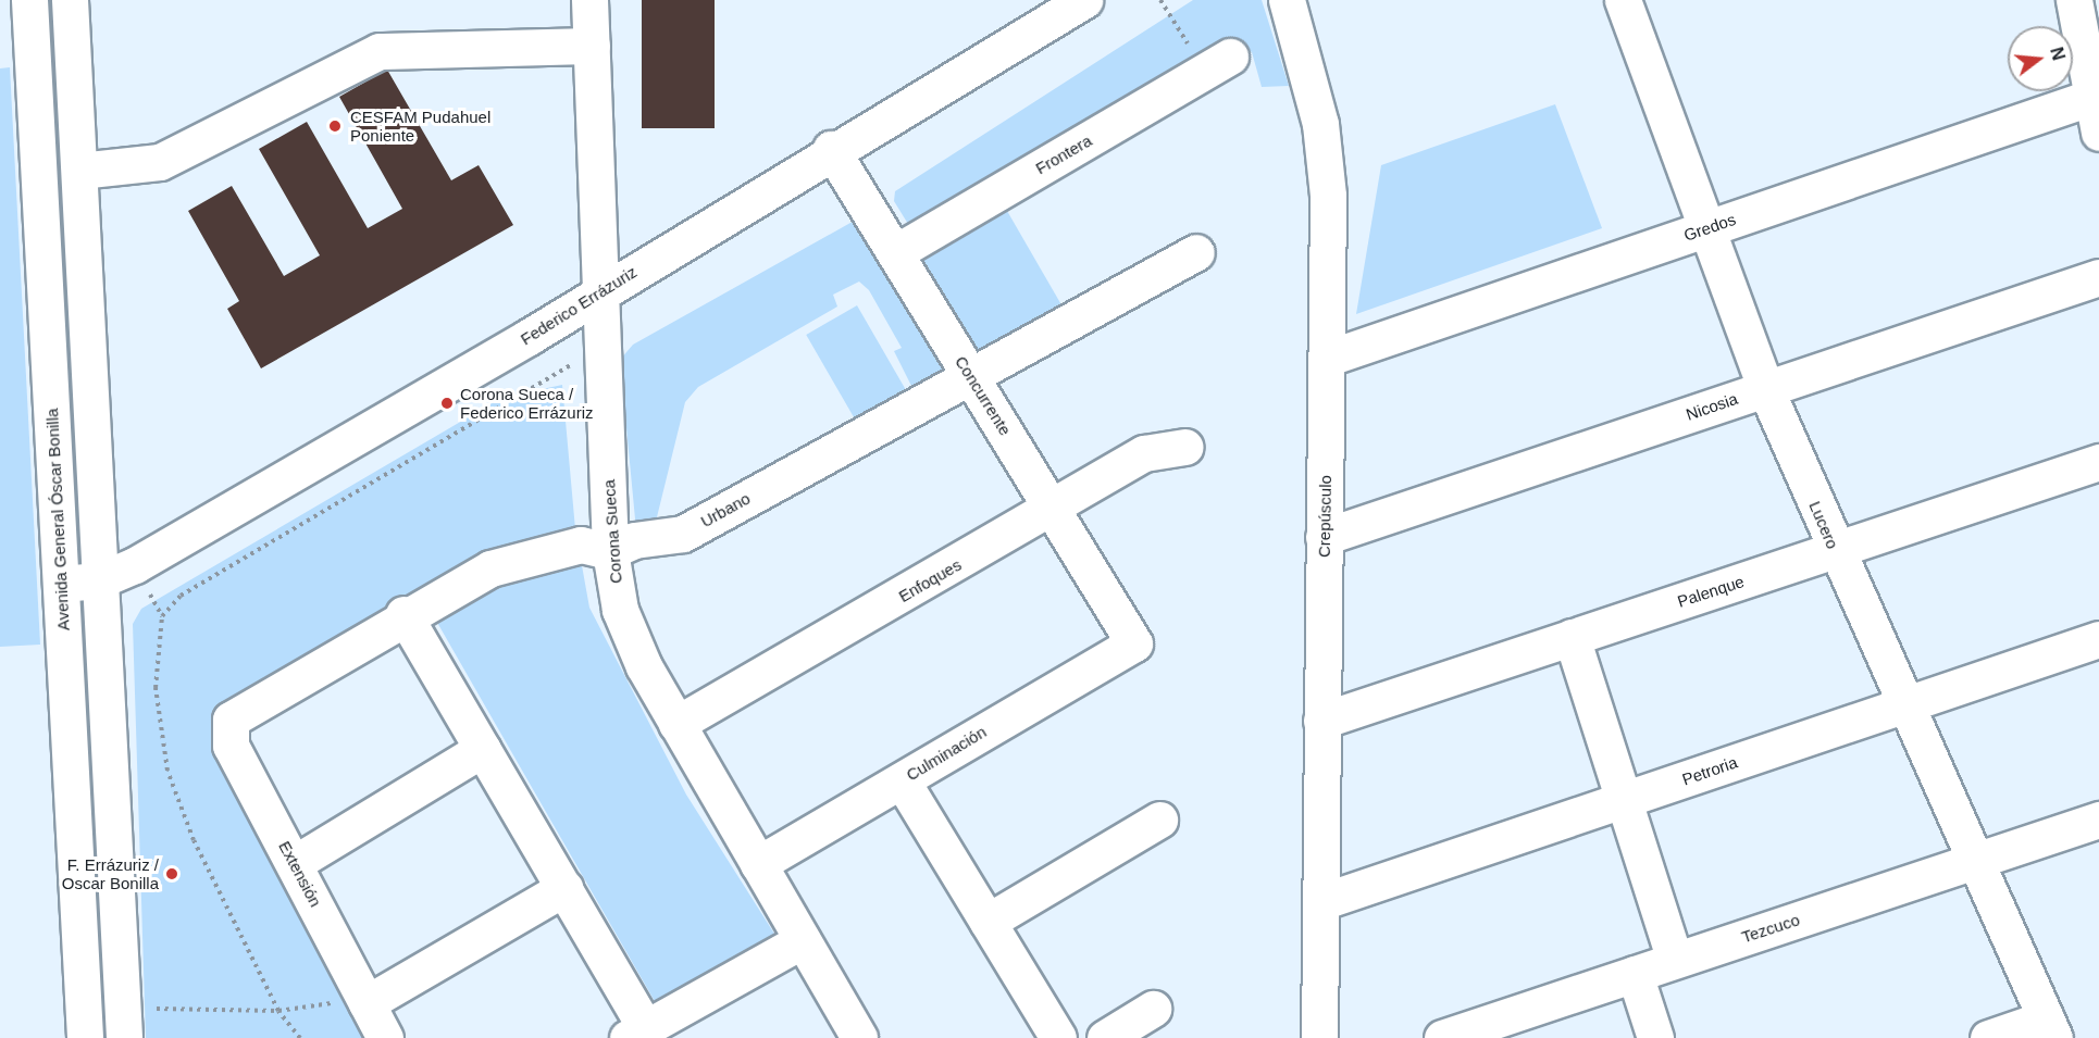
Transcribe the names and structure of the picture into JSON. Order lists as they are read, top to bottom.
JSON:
{
  "streets": {
    "street": [
      "Frontera",
      "Gredos",
      "Federico Errázuriz",
      "Concurrente",
      "Nicosia",
      "Urbano",
      "Crepúsculo",
      "Avenida General Óscar Bonilla",
      "Lucero",
      "Corona Sueca",
      "Enfoques",
      "Palenque",
      "Culminación",
      "Petroria",
      "Extensión",
      "Tezcuco"
    ]
  },
  "crossings": [
    ["Frontera", "Concurrente"],
    ["Gredos", "Crepúsculo"],
    ["Gredos", "Lucero"],
    ["Federico Errázuriz", "Concurrente"],
    ["Federico Errázuriz", "Avenida General Óscar Bonilla"],
    ["Federico Errázuriz", "Corona Sueca"],
    ["Concurrente", "Urbano"],
    ["Concurrente", "Enfoques"],
    ["Concurrente", "Culminación"],
    ["Nicosia", "Crepúsculo"],
    ["Nicosia", "Lucero"],
    ["Urbano", "Corona Sueca"],
    ["Crepúsculo", "Palenque"],
    ["Crepúsculo", "Petroria"],
    ["Lucero", "Palenque"],
    ["Lucero", "Petroria"],
    ["Lucero", "Tezcuco"],
    ["Corona Sueca", "Enfoques"],
    ["Corona Sueca", "Culminación"]
  ],
  "places": ["CESFAM Pudahuel Poniente", "Corona Sueca / Federico Errázuriz", "F. Errázuriz / Oscar Bonilla"],
  "north": "right"
}
